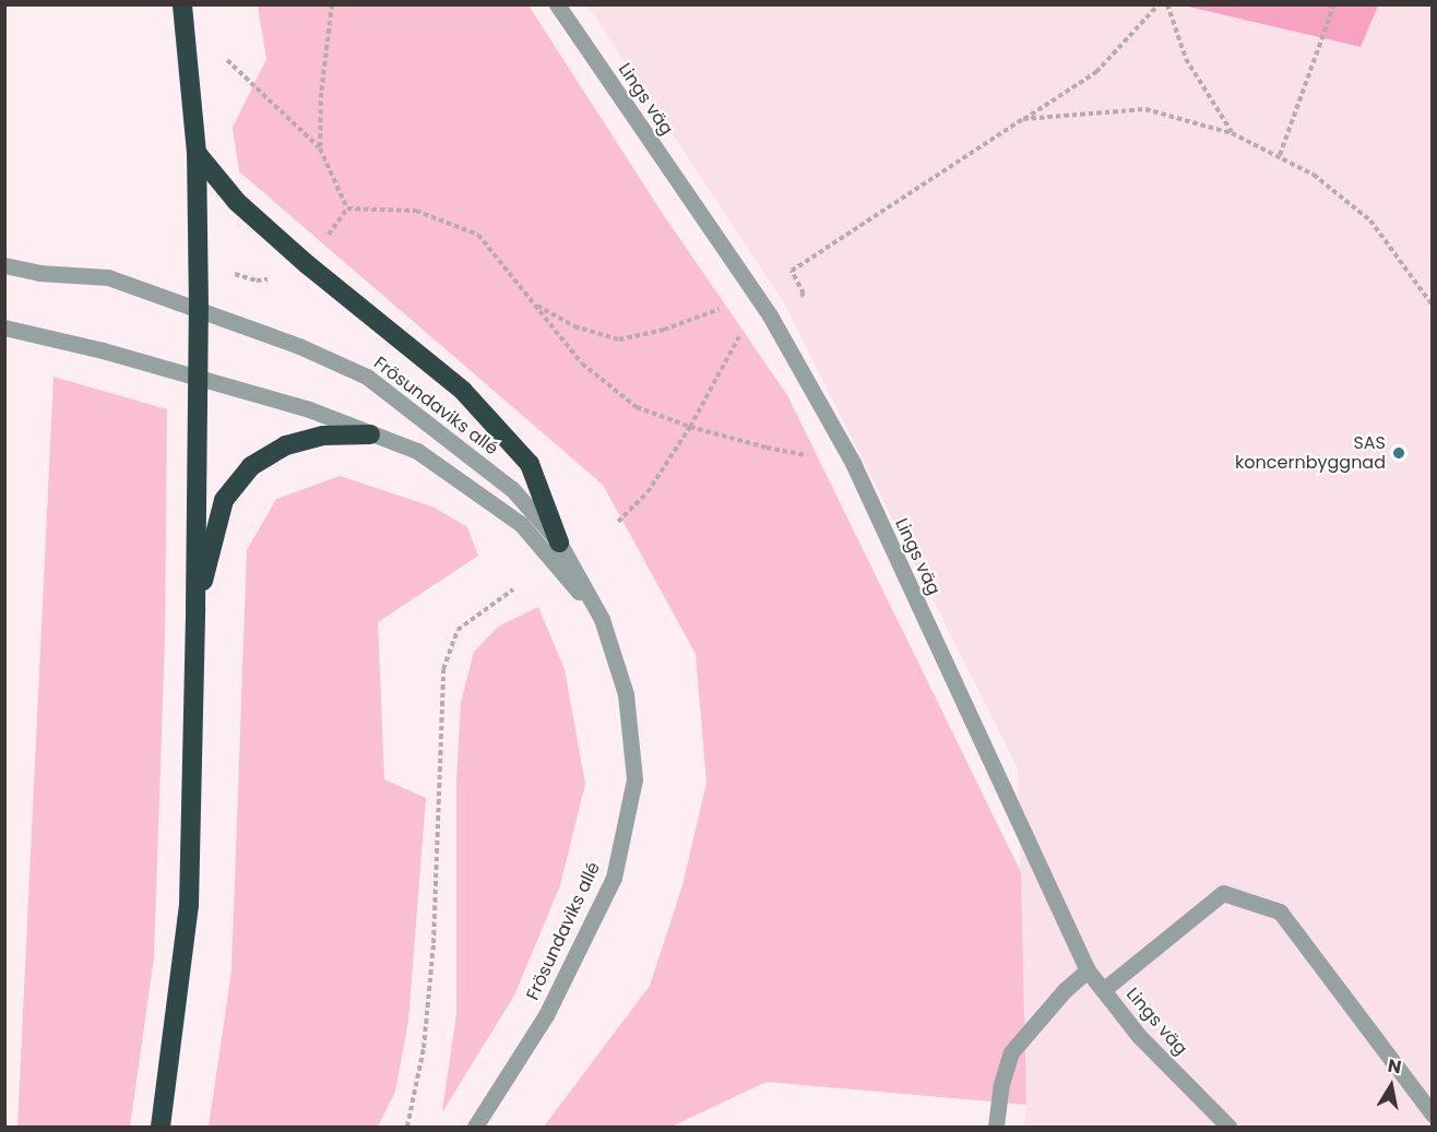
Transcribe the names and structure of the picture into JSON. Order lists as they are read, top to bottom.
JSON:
{
  "streets": {
    "street": ["Lings väg", "Frösundaviks allé"]
  },
  "places": ["SAS koncernbyggnad"],
  "north": "top"
}
